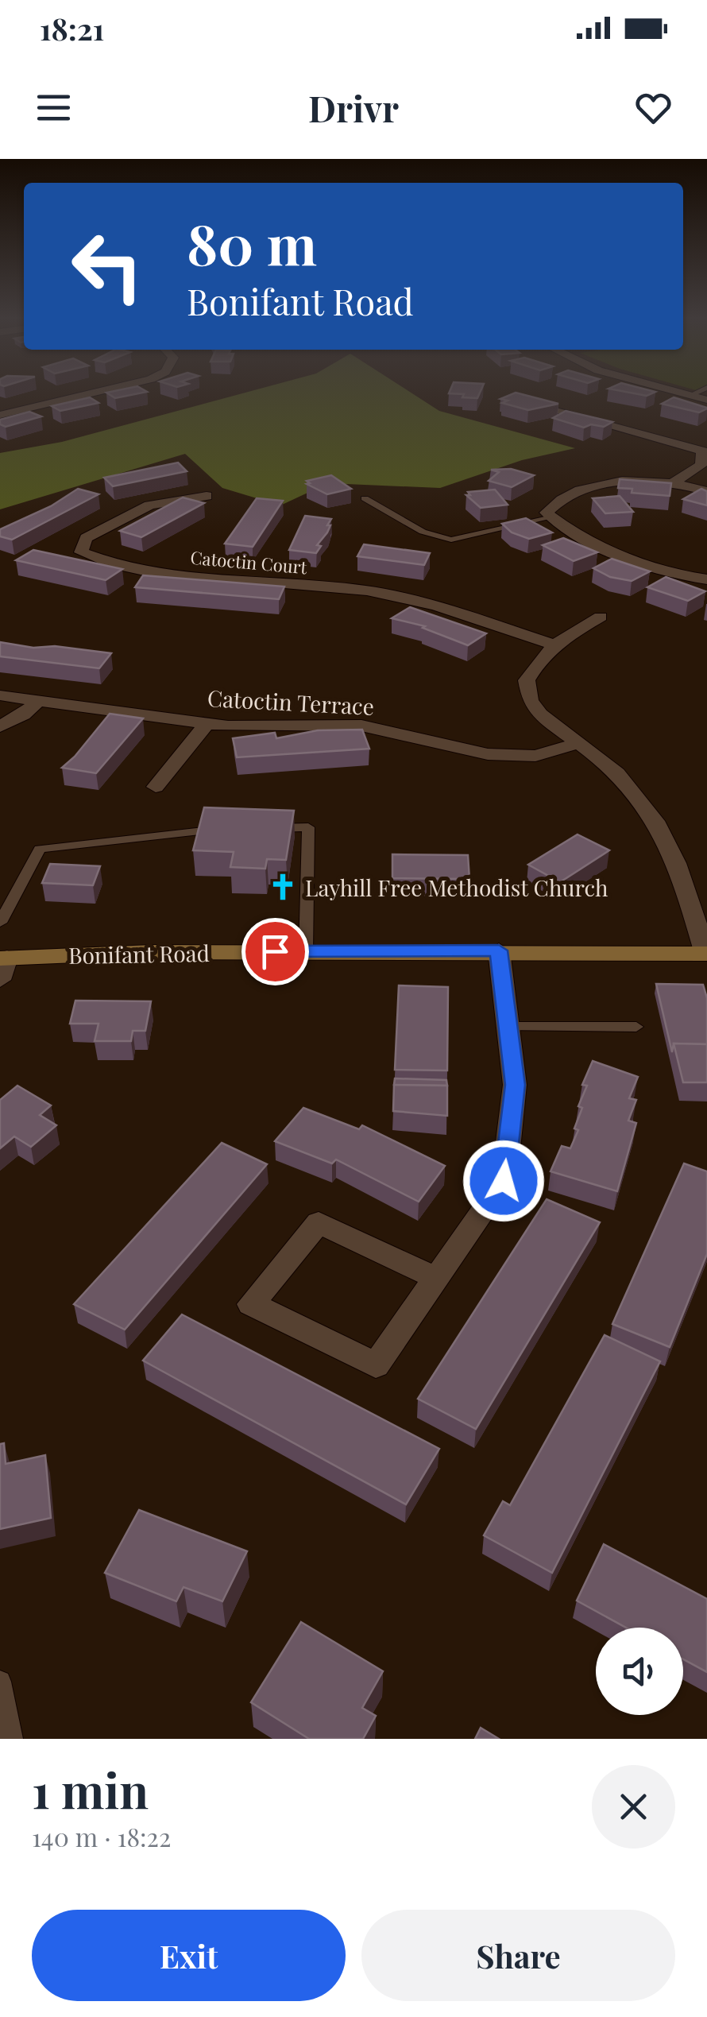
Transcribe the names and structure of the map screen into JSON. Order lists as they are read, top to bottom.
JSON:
{
  "streets": {
    "main road": ["Bonifant Road"],
    "street": ["Catoctin Court", "Catoctin Terrace"]
  },
  "places": {
    "church": ["Layhill Free Methodist Church"]
  },
  "page": {
    "status": "18:21",
    "header": "Drivr",
    "turn": ["80 m", "Bonifant Road"],
    "heading": ["1 min", "140 m · 18:22"],
    "buttons": ["Exit", "Share"]
  }
}
